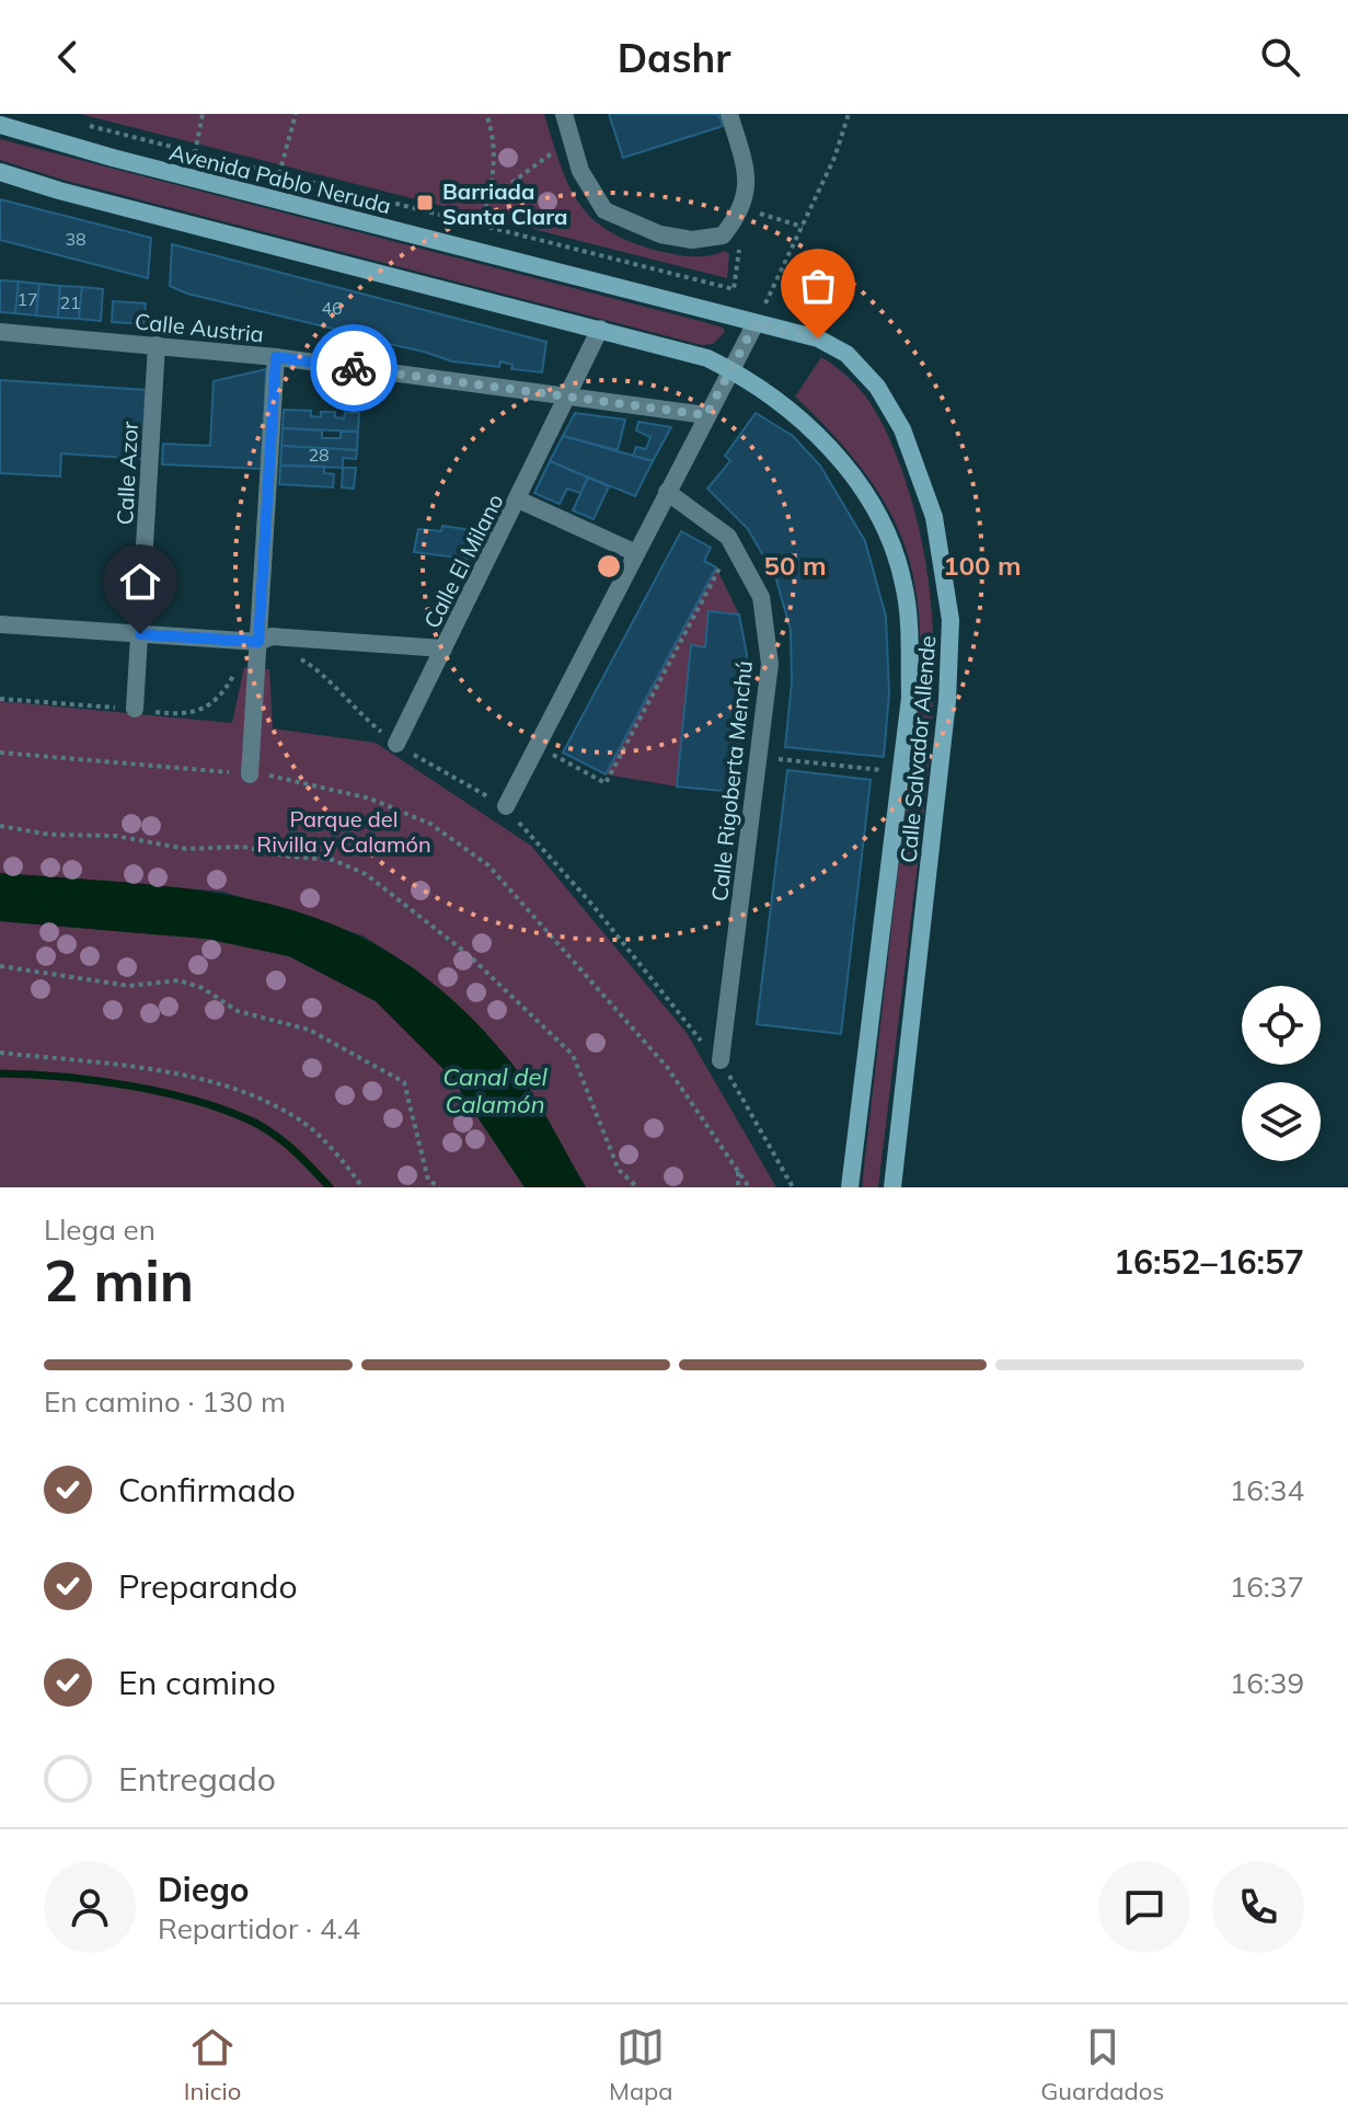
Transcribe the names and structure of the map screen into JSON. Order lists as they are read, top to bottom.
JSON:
{
  "streets": {
    "main road": ["Avenida Pablo Neruda", "Calle Salvador Allende"],
    "street": [
      "Calle Austria",
      "Calle Azor",
      "Calle El Milano",
      "Calle Rigoberta Menchú"
    ]
  },
  "crossings": [
    ["Avenida Pablo Neruda", "Calle Salvador Allende"],
    ["Calle Austria", "Calle Azor"],
    ["Calle Austria", "Calle El Milano"]
  ],
  "water": ["Canal del Calamón"],
  "parks": ["Parque del Rivilla y Calamón"],
  "places": {
    "transit": ["Barriada Santa Clara"]
  },
  "house_numbers": [
    "38",
    "17",
    "21",
    "46",
    "28"
  ],
  "page": {
    "header": "Dashr",
    "heading": ["2 min", "Llega en", "16:52–16:57"],
    "panel": ["Diego", "Repartidor · 4.4"],
    "bar": "En camino · 130 m",
    "list": [
      ["Confirmado", "16:34"],
      ["Preparando", "16:37"],
      ["En camino", "16:39"],
      "Entregado"
    ],
    "tabs": ["Inicio", "Mapa", "Guardados"]
  },
  "rings": ["50 m", "100 m"]
}
